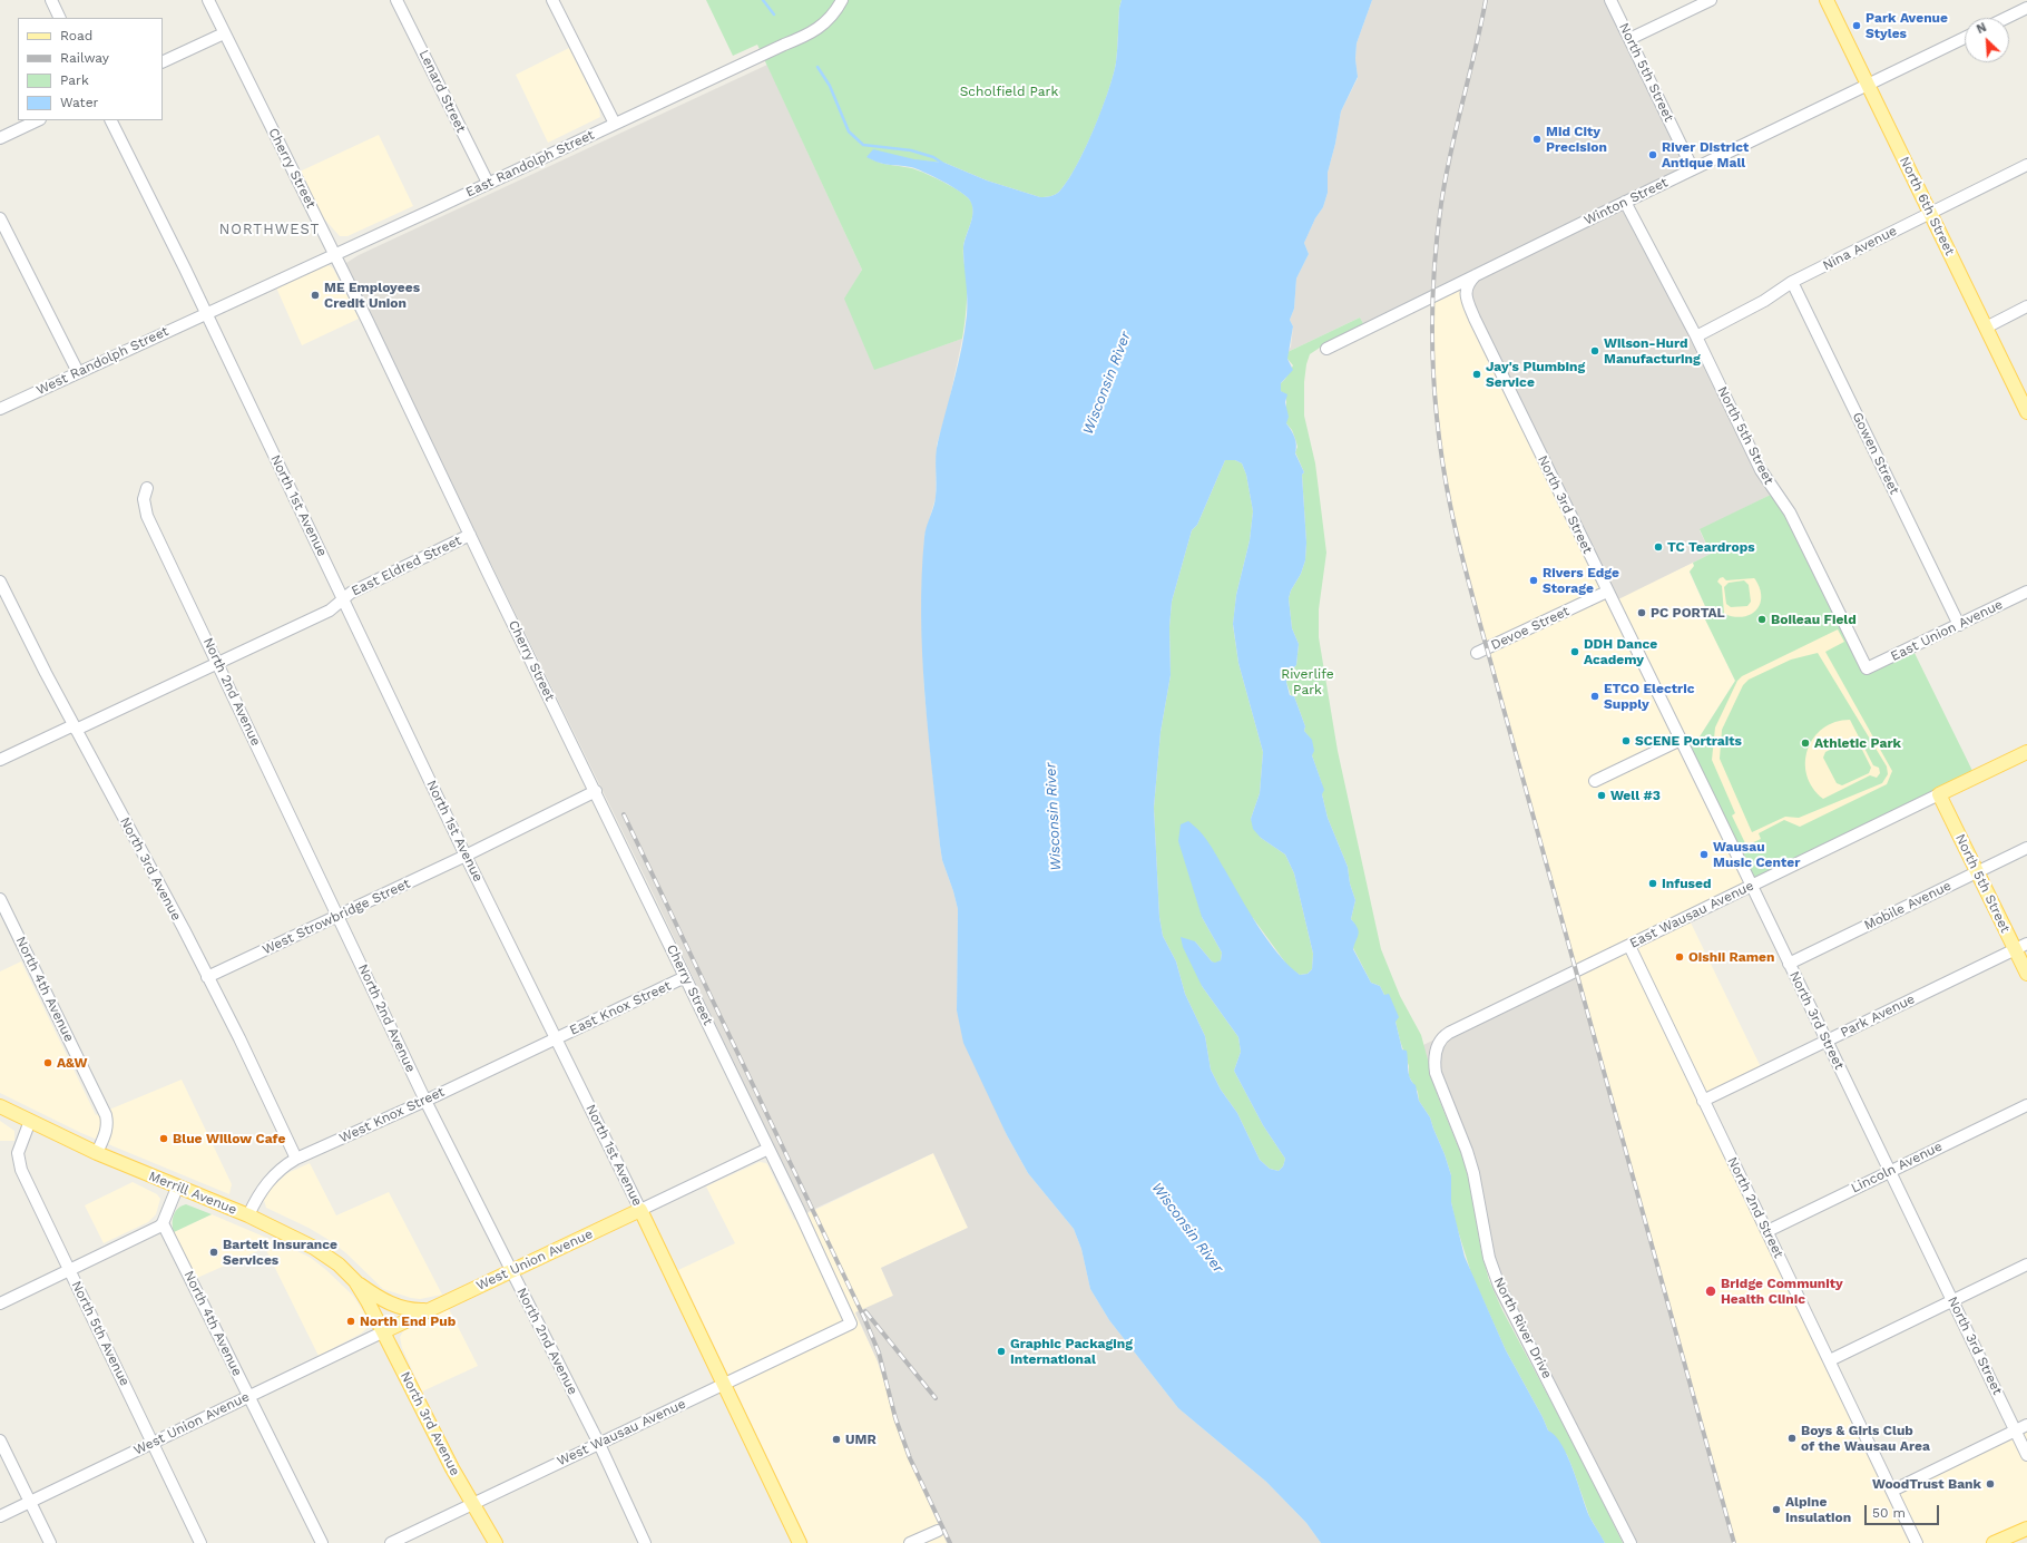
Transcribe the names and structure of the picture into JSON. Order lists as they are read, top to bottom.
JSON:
{
  "streets": {
    "main road": [
      "North 5th Street",
      "North 6th Street",
      "North 1st Avenue",
      "North 3rd Avenue",
      "East Wausau Avenue",
      "Merrill Avenue",
      "West Union Avenue"
    ],
    "street": [
      "Lenard Street",
      "East Randolph Street",
      "Cherry Street",
      "Winton Street",
      "Nina Avenue",
      "West Randolph Street",
      "Gowen Street",
      "North 3rd Street",
      "East Eldred Street",
      "Devoe Street",
      "East Union Avenue",
      "North 2nd Avenue",
      "Mobile Avenue",
      "West Strowbridge Street",
      "North 4th Avenue",
      "East Knox Street",
      "Park Avenue",
      "West Knox Street",
      "Lincoln Avenue",
      "North 2nd Street",
      "North River Drive",
      "North 5th Avenue",
      "West Wausau Avenue"
    ]
  },
  "crossings": [
    ["North 5th Street", "Winton Street"],
    ["North 5th Street", "Nina Avenue"],
    ["North 5th Street", "East Union Avenue"],
    ["North 5th Street", "Mobile Avenue"],
    ["North 5th Street", "East Wausau Avenue"],
    ["North 5th Street", "Park Avenue"],
    ["Lenard Street", "East Randolph Street"],
    ["East Randolph Street", "Cherry Street"],
    ["East Randolph Street", "West Randolph Street"],
    ["East Randolph Street", "North 1st Avenue"],
    ["Cherry Street", "East Eldred Street"],
    ["Cherry Street", "West Strowbridge Street"],
    ["Cherry Street", "East Knox Street"],
    ["Cherry Street", "West Wausau Avenue"],
    ["Winton Street", "North 6th Street"],
    ["Winton Street", "North 3rd Street"],
    ["North 6th Street", "Nina Avenue"],
    ["Nina Avenue", "Gowen Street"],
    ["West Randolph Street", "North 1st Avenue"],
    ["Gowen Street", "East Union Avenue"],
    ["North 3rd Street", "Devoe Street"],
    ["North 3rd Street", "Mobile Avenue"],
    ["North 3rd Street", "East Wausau Avenue"],
    ["North 3rd Street", "Park Avenue"],
    ["North 3rd Street", "Lincoln Avenue"],
    ["North 1st Avenue", "East Eldred Street"],
    ["North 1st Avenue", "West Strowbridge Street"],
    ["North 1st Avenue", "East Knox Street"],
    ["North 1st Avenue", "West Knox Street"],
    ["North 1st Avenue", "West Union Avenue"],
    ["North 1st Avenue", "West Wausau Avenue"],
    ["East Eldred Street", "North 2nd Avenue"],
    ["East Eldred Street", "North 3rd Avenue"],
    ["North 2nd Avenue", "West Strowbridge Street"],
    ["North 2nd Avenue", "West Knox Street"],
    ["North 2nd Avenue", "West Union Avenue"],
    ["North 2nd Avenue", "West Wausau Avenue"],
    ["North 3rd Avenue", "West Strowbridge Street"],
    ["North 3rd Avenue", "West Knox Street"],
    ["North 3rd Avenue", "Merrill Avenue"],
    ["North 3rd Avenue", "West Union Avenue"],
    ["North 3rd Avenue", "West Wausau Avenue"],
    ["East Wausau Avenue", "North 2nd Street"],
    ["East Wausau Avenue", "North River Drive"],
    ["North 4th Avenue", "Merrill Avenue"],
    ["North 4th Avenue", "West Union Avenue"],
    ["East Knox Street", "West Knox Street"],
    ["Park Avenue", "North 2nd Street"],
    ["West Knox Street", "Merrill Avenue"],
    ["Lincoln Avenue", "North 2nd Street"],
    ["Merrill Avenue", "North 5th Avenue"],
    ["West Union Avenue", "North 5th Avenue"]
  ],
  "districts": ["NORTHWEST"],
  "water": ["Wisconsin River"],
  "parks": ["Scholfield Park", "Riverlife Park"],
  "places": [
    "Park Avenue Styles",
    "Mid City Precision",
    "River District Antique Mall",
    "ME Employees Credit Union",
    "Wilson-Hurd Manufacturing",
    "Jay's Plumbing Service",
    "TC Teardrops",
    "Rivers Edge Storage",
    "PC PORTAL",
    "Boileau Field",
    "DDH Dance Academy",
    "ETCO Electric Supply",
    "SCENE Portraits",
    "Athletic Park",
    "Well #3",
    "Wausau Music Center",
    "Infused",
    "Oishii Ramen",
    "A&W",
    "Blue Willow Cafe",
    "Bartelt Insurance Services",
    "Bridge Community Health Clinic",
    "North End Pub",
    "Graphic Packaging International",
    "Boys & Girls Club of the Wausau Area",
    "UMR",
    "WoodTrust Bank",
    "Alpine Insulation"
  ],
  "legend": [
    "Road",
    "Railway",
    "Park",
    "Water"
  ],
  "scale_bar": "50 m",
  "north": "top left"
}
